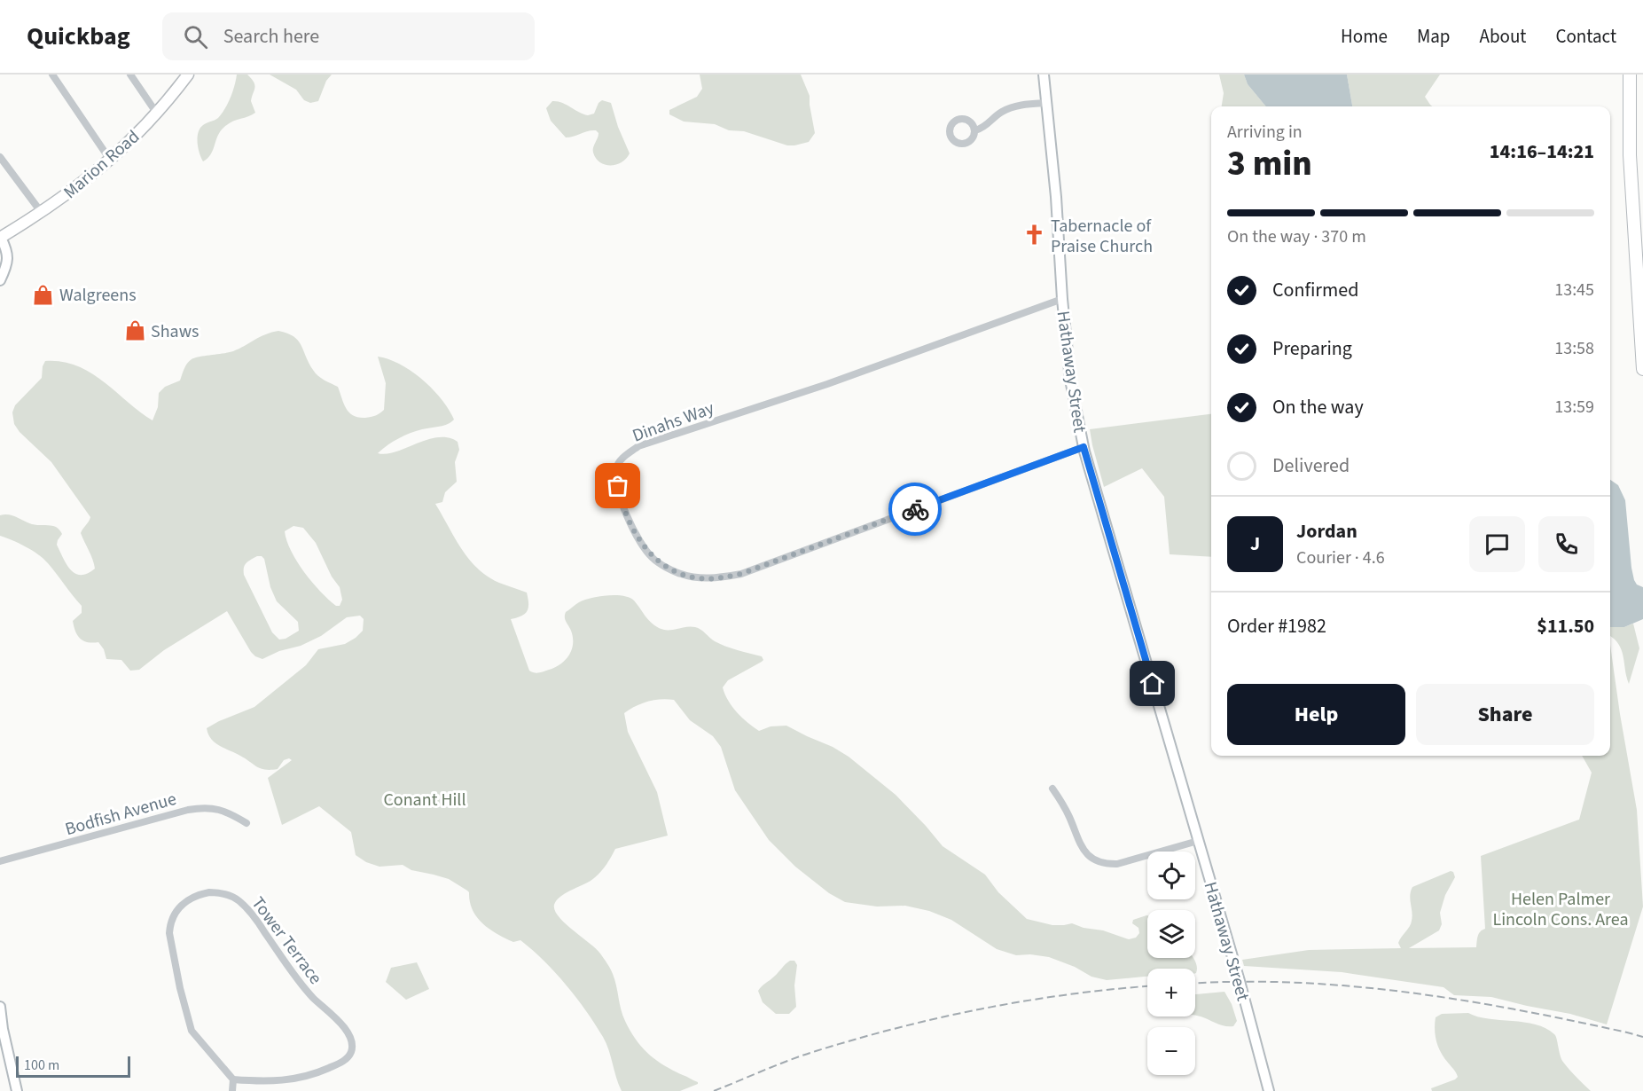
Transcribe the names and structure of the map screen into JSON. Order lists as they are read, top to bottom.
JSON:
{
  "streets": {
    "main road": ["Marion Road"],
    "street": [
      "Hathaway Street",
      "Dinahs Way",
      "Bodfish Avenue",
      "Tower Terrace"
    ]
  },
  "crossings": [
    ["Hathaway Street", "Dinahs Way"]
  ],
  "parks": ["Conant Hill", "Helen Palmer Lincoln Cons. Area"],
  "places": {
    "church": ["Tabernacle of Praise Church"],
    "shop": ["Walgreens", "Shaws"]
  },
  "scale_bar": "100 m",
  "page": {
    "header": "Quickbag",
    "search": "Search here",
    "nav": [
      "Home",
      "Map",
      "About",
      "Contact"
    ],
    "heading": ["3 min", "Arriving in", "14:16–14:21"],
    "panel": [
      "Jordan",
      "Courier · 4.6",
      "Order #1982",
      "$11.50"
    ],
    "bar": "On the way · 370 m",
    "list": [
      ["Confirmed", "13:45"],
      ["Preparing", "13:58"],
      ["On the way", "13:59"],
      "Delivered"
    ],
    "round": "J",
    "buttons": ["Help", "Share"],
    "map_buttons": ["+", "−"],
    "scale": "100 m"
  }
}
